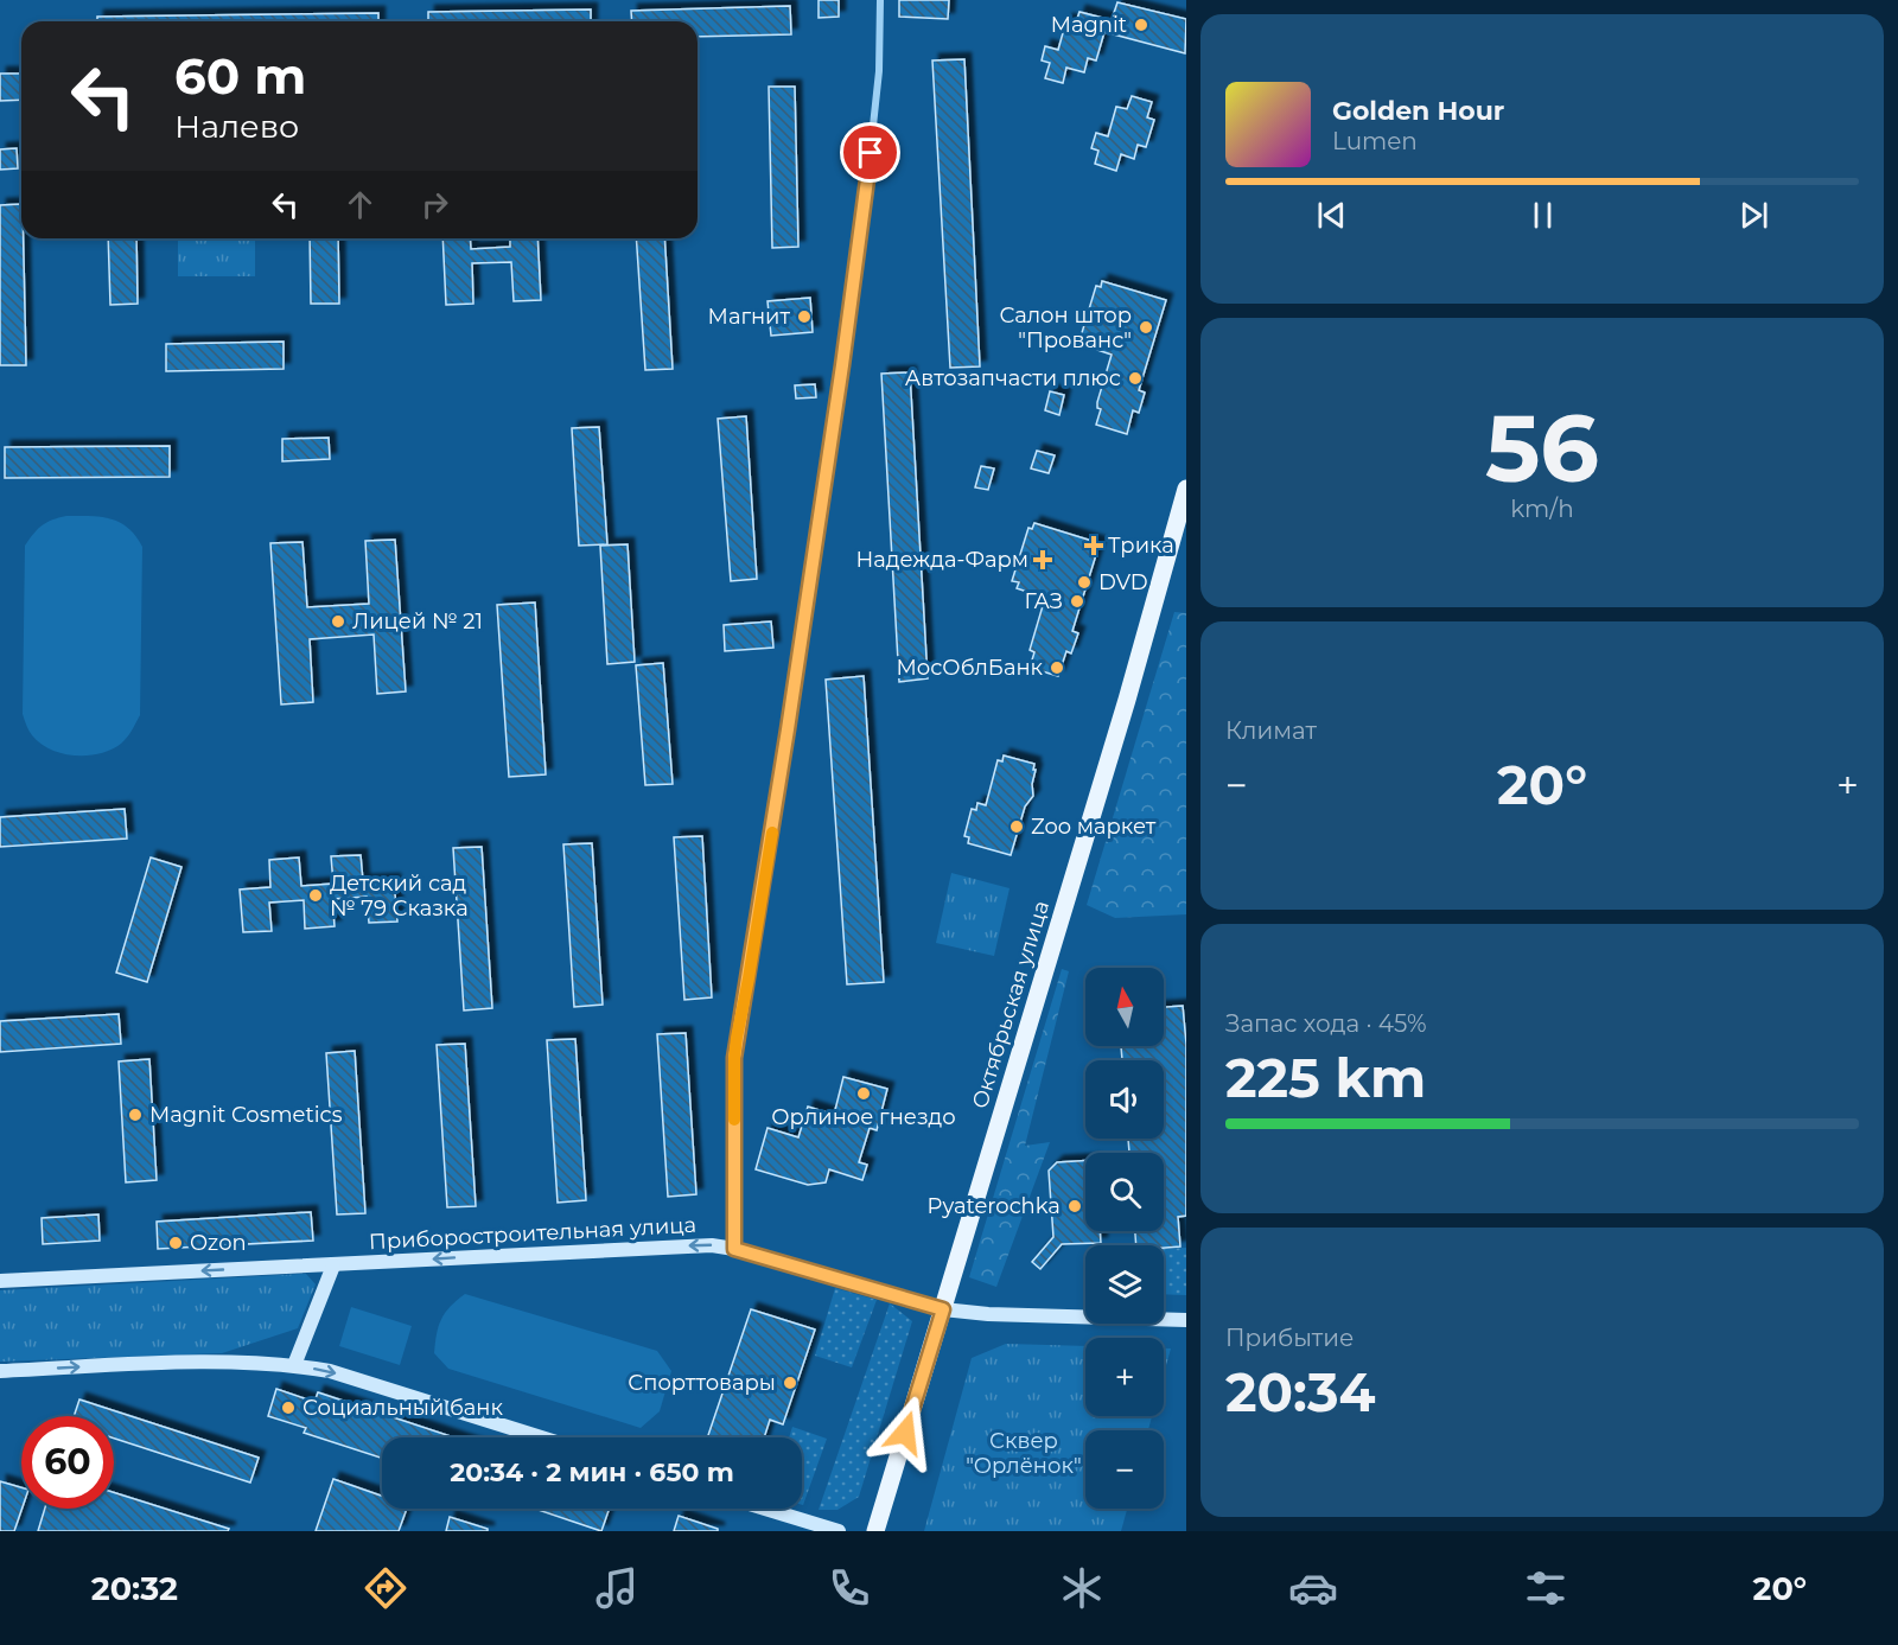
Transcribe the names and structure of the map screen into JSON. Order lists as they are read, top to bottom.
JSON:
{
  "streets": {
    "main road": ["Октябрьская улица", "Приборостроительная улица"]
  },
  "crossings": [
    ["Октябрьская улица", "Приборостроительная улица"]
  ],
  "parks": ["Сквер \"Орлёнок\""],
  "places": {
    "other": [
      "Magnit",
      "Магнит",
      "Салон штор \"Прованс\"",
      "Автозапчасти плюс",
      "DVD",
      "ГАЗ",
      "Лицей № 21",
      "МосОблБанк",
      "Zoo маркет",
      "Детский сад № 79 Сказка",
      "Орлиное гнездо",
      "Magnit Cosmetics",
      "Pyaterochka",
      "Ozon",
      "Спорттовары",
      "Социальный банк"
    ],
    "health": ["Трика", "Надежда-Фарм"]
  },
  "north": "top",
  "page": {
    "turn": ["60 m", "Налево"],
    "song": ["Golden Hour", "Lumen"],
    "tile": [
      ["56", "km/h"],
      "Климат",
      ["Запас хода · 45%", "225 km"],
      ["Прибытие", "20:34"]
    ],
    "heat": ["−", "20°", "+"],
    "map_buttons": ["+", "−"],
    "limit": "60",
    "trip": "20:34 · 2 мин · 650 m",
    "tabs": ["20:32", "20°"]
  }
}
